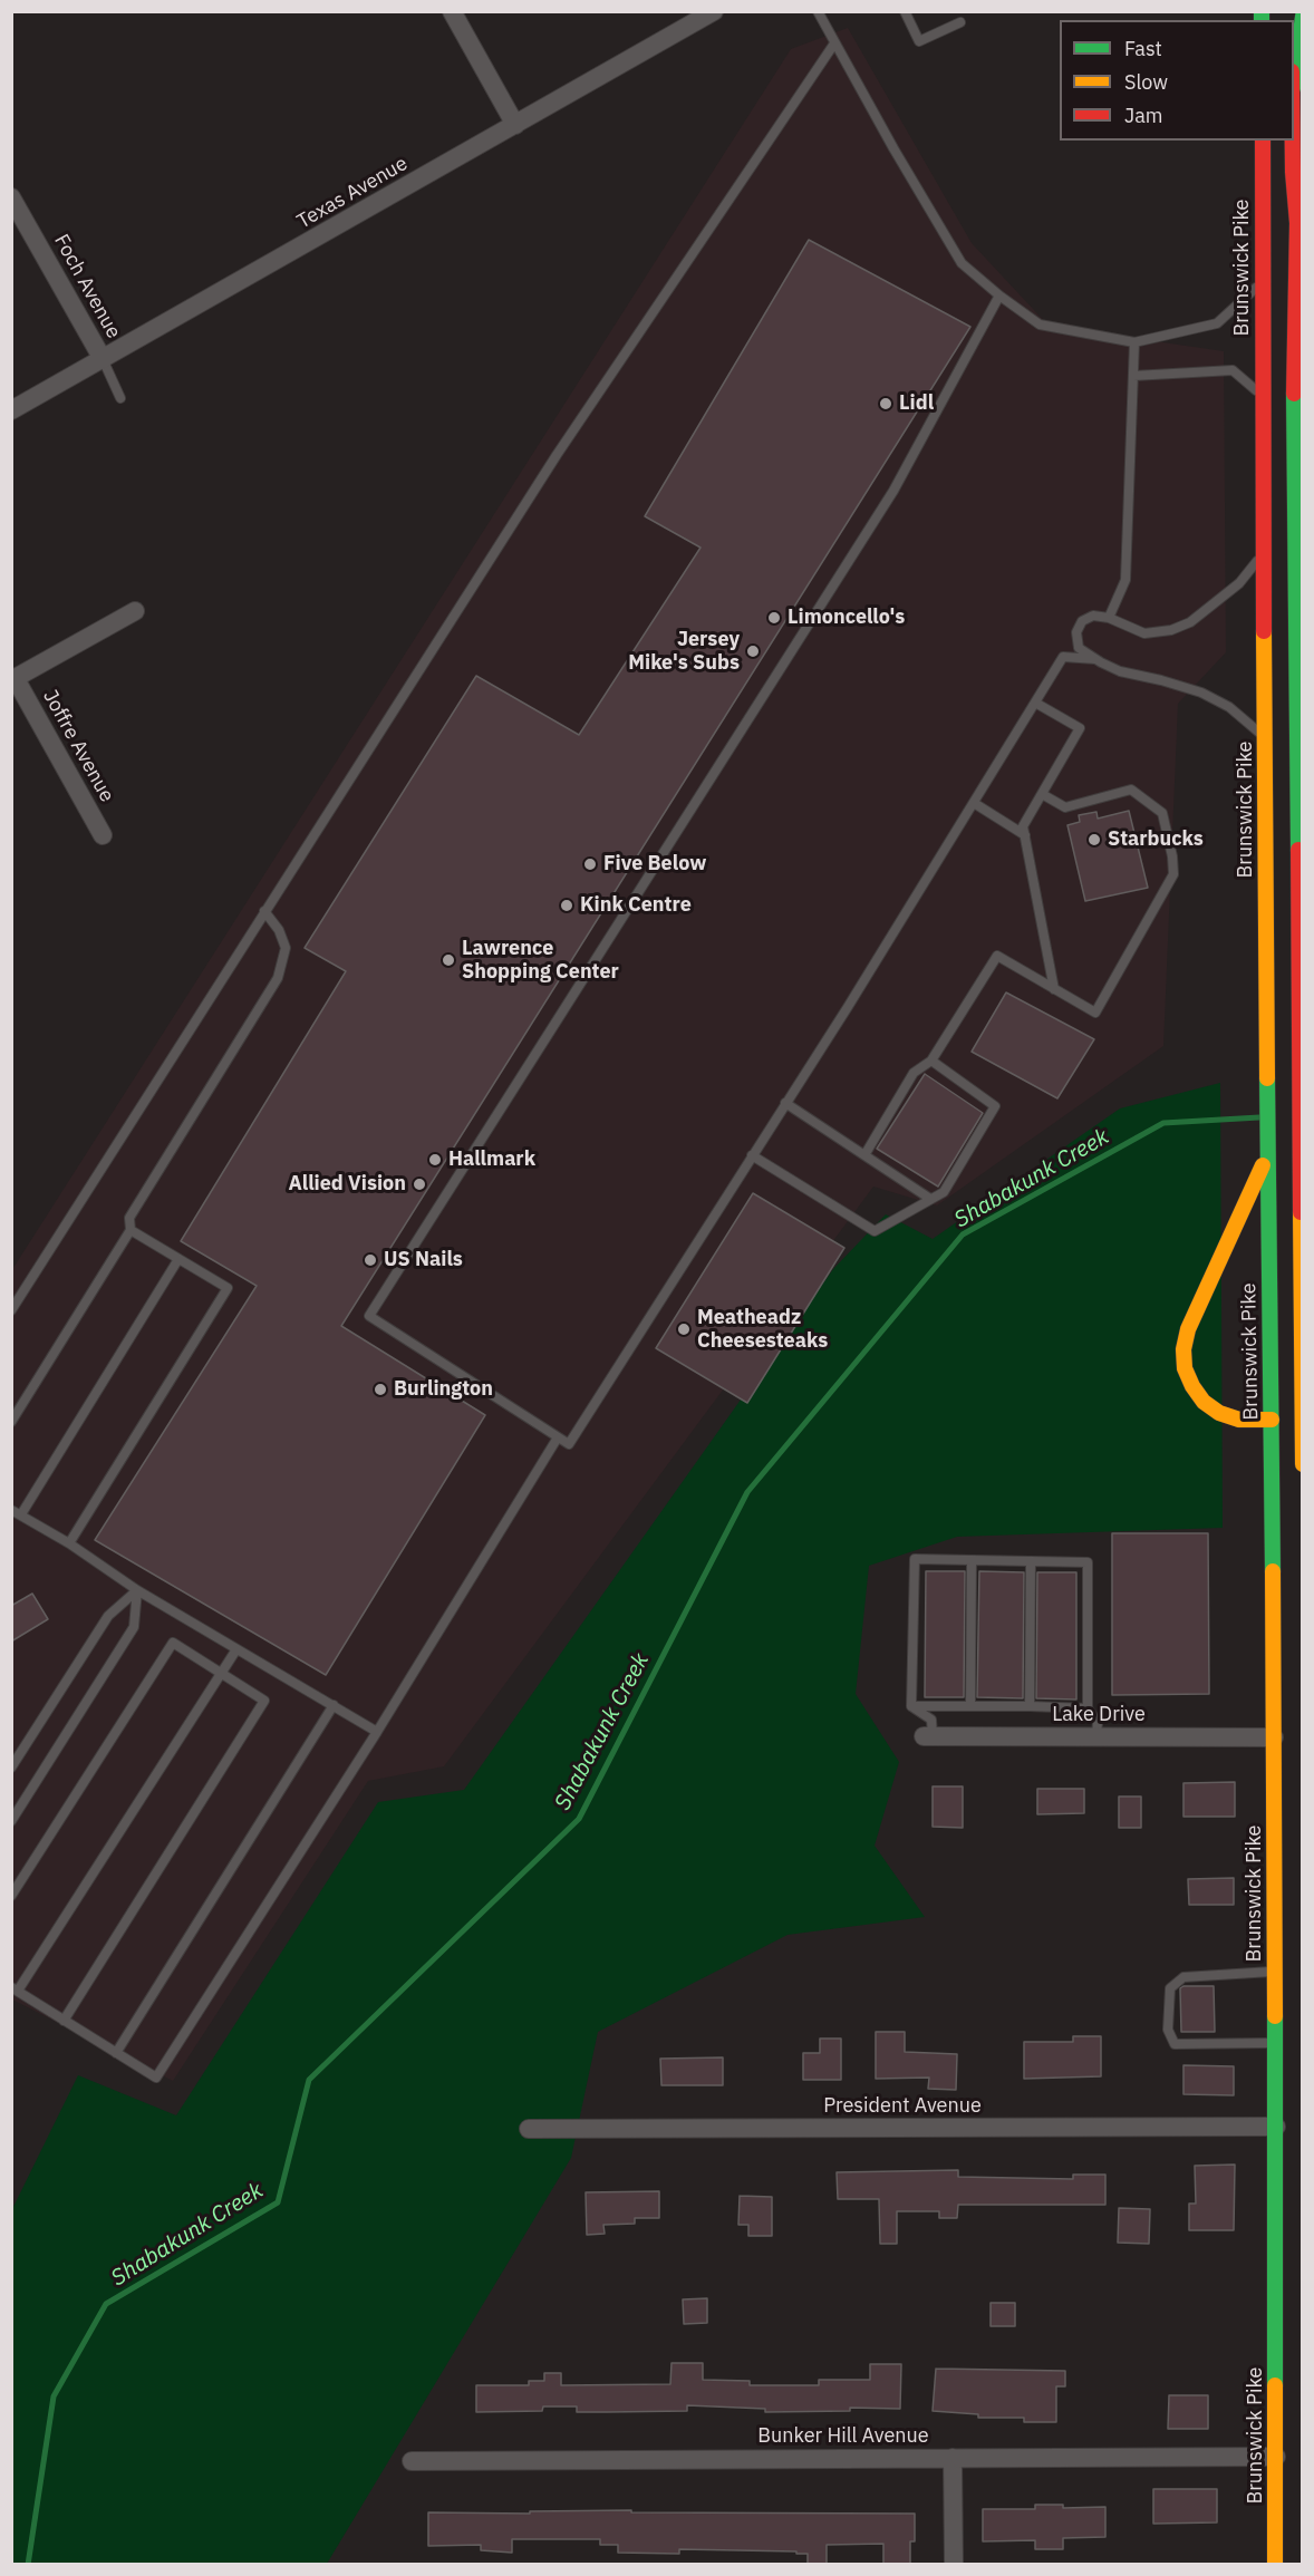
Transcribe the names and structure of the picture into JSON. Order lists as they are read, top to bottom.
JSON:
{
  "streets": {
    "main road": ["Brunswick Pike"],
    "street": [
      "Texas Avenue",
      "Foch Avenue",
      "Joffre Avenue",
      "Lake Drive",
      "President Avenue",
      "Bunker Hill Avenue"
    ]
  },
  "crossings": [
    ["Texas Avenue", "Foch Avenue"],
    ["Brunswick Pike", "Lake Drive"],
    ["Brunswick Pike", "President Avenue"],
    ["Brunswick Pike", "Bunker Hill Avenue"]
  ],
  "water": ["Shabakunk Creek"],
  "places": [
    "Lidl",
    "Limoncello's",
    "Jersey Mike's Subs",
    "Starbucks",
    "Five Below",
    "Kink Centre",
    "Lawrence Shopping Center",
    "Hallmark",
    "Allied Vision",
    "US Nails",
    "Meatheadz Cheesesteaks",
    "Burlington"
  ],
  "legend": ["Fast", "Slow", "Jam"]
}
